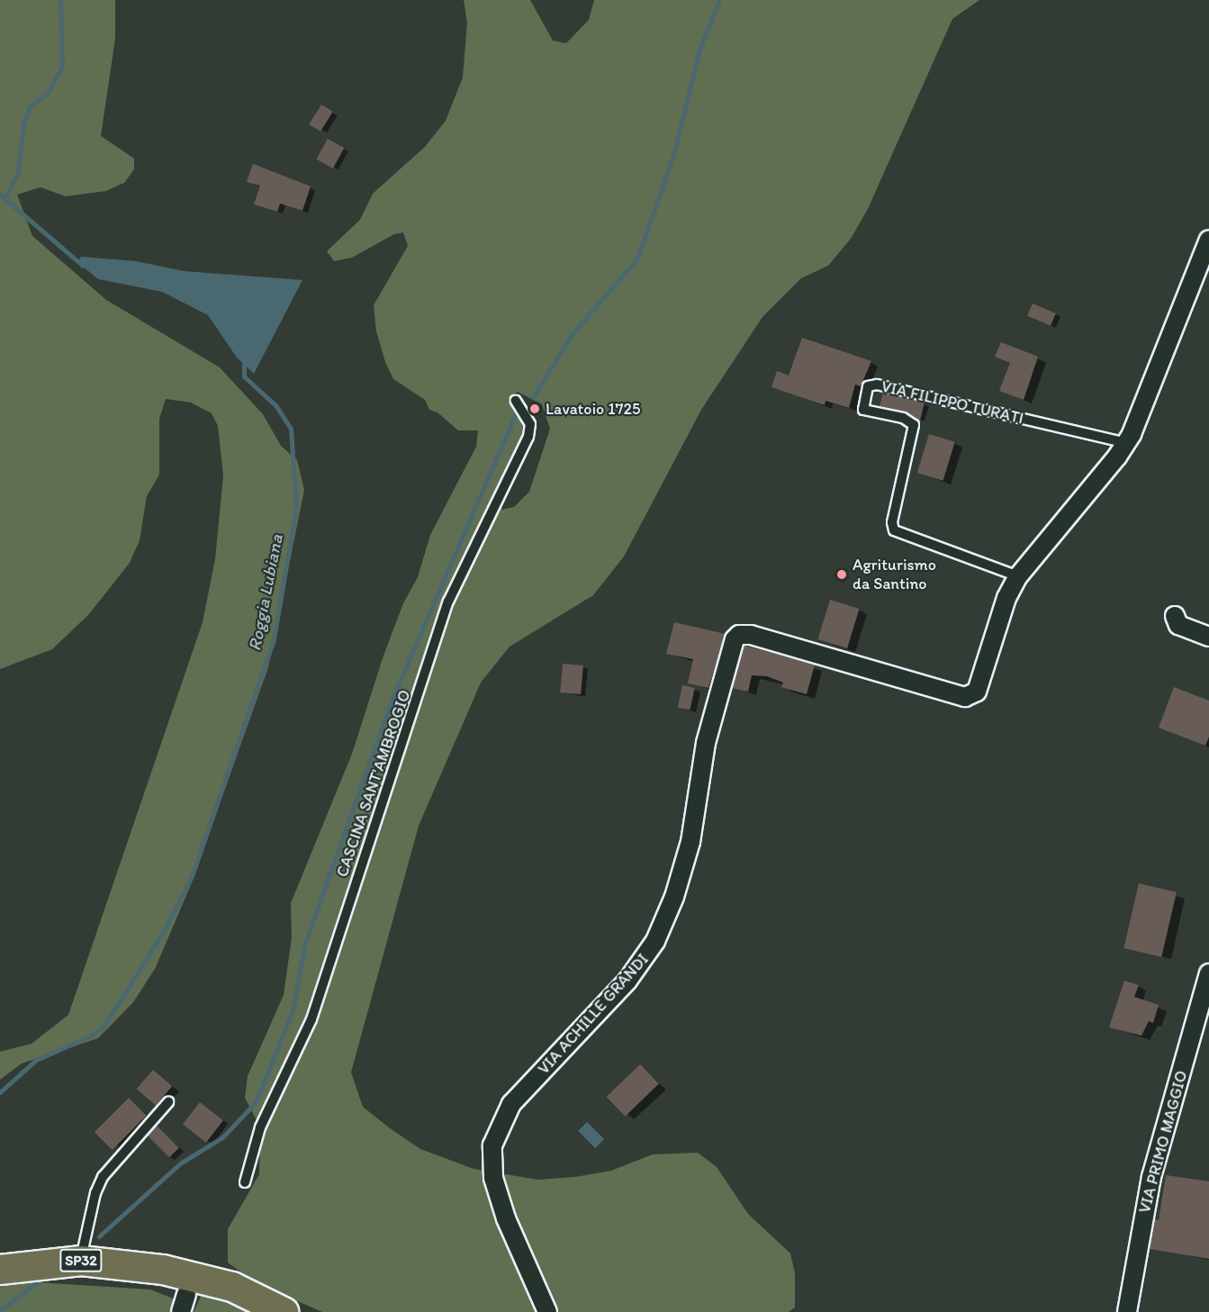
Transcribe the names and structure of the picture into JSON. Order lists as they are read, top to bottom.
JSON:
{
  "streets": {
    "main road": ["SP32"],
    "street": ["VIA ACHILLE GRANDI", "VIA PRIMO MAGGIO"],
    "lane": ["VIA FILIPPO TURATI", "CASCINA SANT'AMBROGIO"]
  },
  "crossings": [
    ["VIA FILIPPO TURATI", "VIA ACHILLE GRANDI"]
  ],
  "water": ["Roggia Lubiana"],
  "places": ["Lavatoio 1725", "Agriturismo da Santino"]
}
